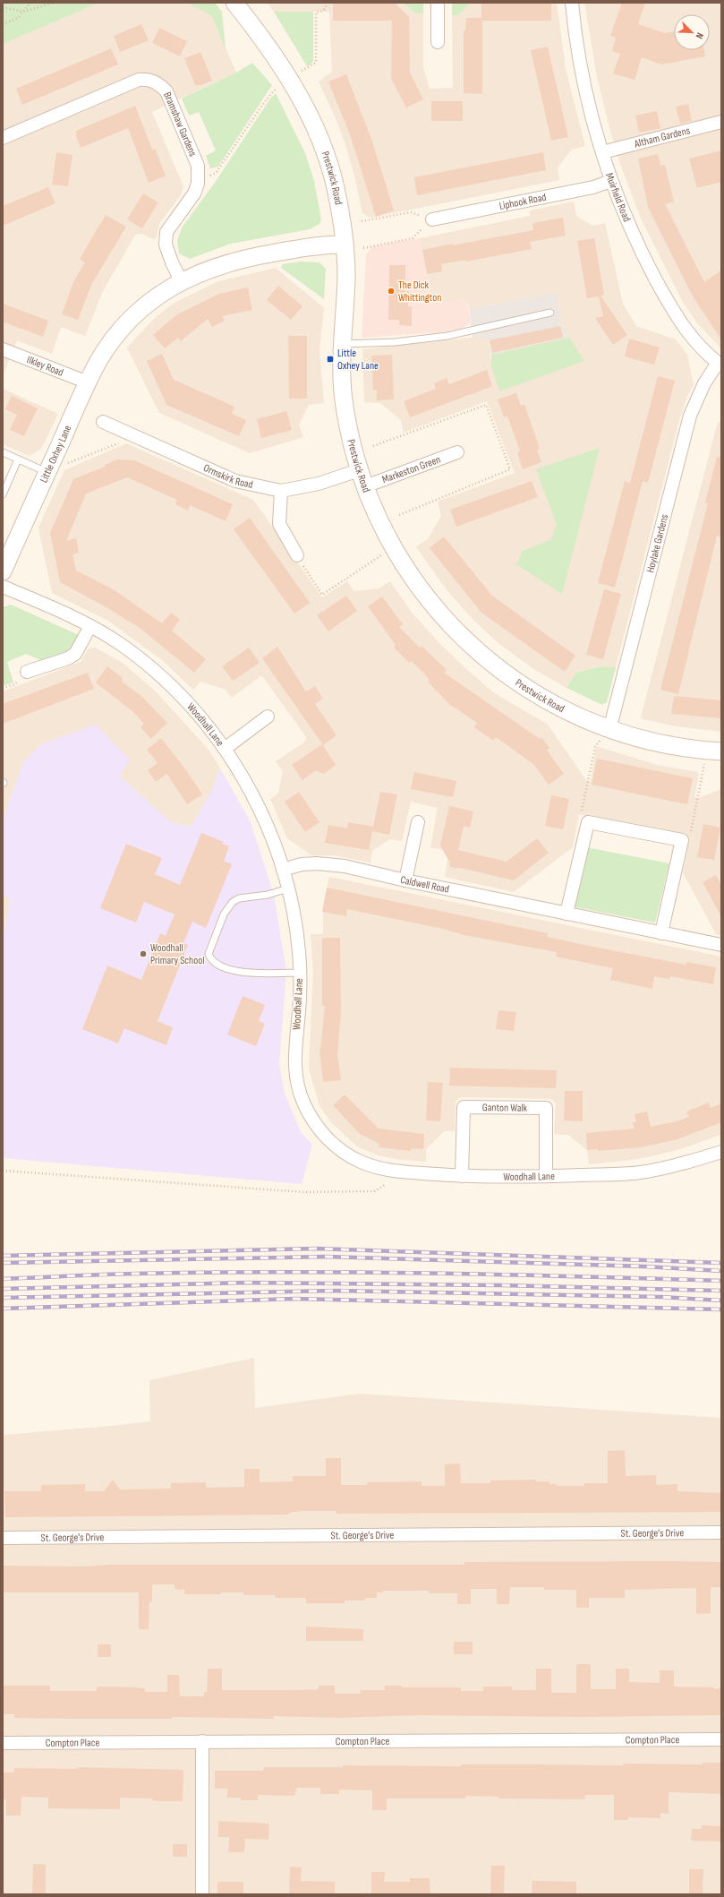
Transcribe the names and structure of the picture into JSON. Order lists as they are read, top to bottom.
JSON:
{
  "streets": {
    "main road": ["Prestwick Road", "Little Oxhey Lane"],
    "street": [
      "Bramshaw Gardens",
      "Altham Gardens",
      "Muirfield Road",
      "Liphook Road",
      "Ilkley Road",
      "Markeston Green",
      "Ormskirk Road",
      "Hoylake Gardens",
      "Woodhall Lane",
      "Caldwell Road",
      "Ganton Walk",
      "St. George's Drive",
      "Compton Place"
    ]
  },
  "crossings": [
    ["Bramshaw Gardens", "Little Oxhey Lane"],
    ["Altham Gardens", "Muirfield Road"],
    ["Prestwick Road", "Little Oxhey Lane"],
    ["Prestwick Road", "Markeston Green"],
    ["Prestwick Road", "Ormskirk Road"],
    ["Prestwick Road", "Hoylake Gardens"],
    ["Muirfield Road", "Liphook Road"],
    ["Muirfield Road", "Hoylake Gardens"],
    ["Ilkley Road", "Little Oxhey Lane"],
    ["Woodhall Lane", "Caldwell Road"],
    ["Woodhall Lane", "Ganton Walk"]
  ],
  "places": {
    "other": ["The Dick Whittington", "Woodhall Primary School"],
    "transit": ["Little Oxhey Lane"]
  },
  "north": "bottom right"
}
